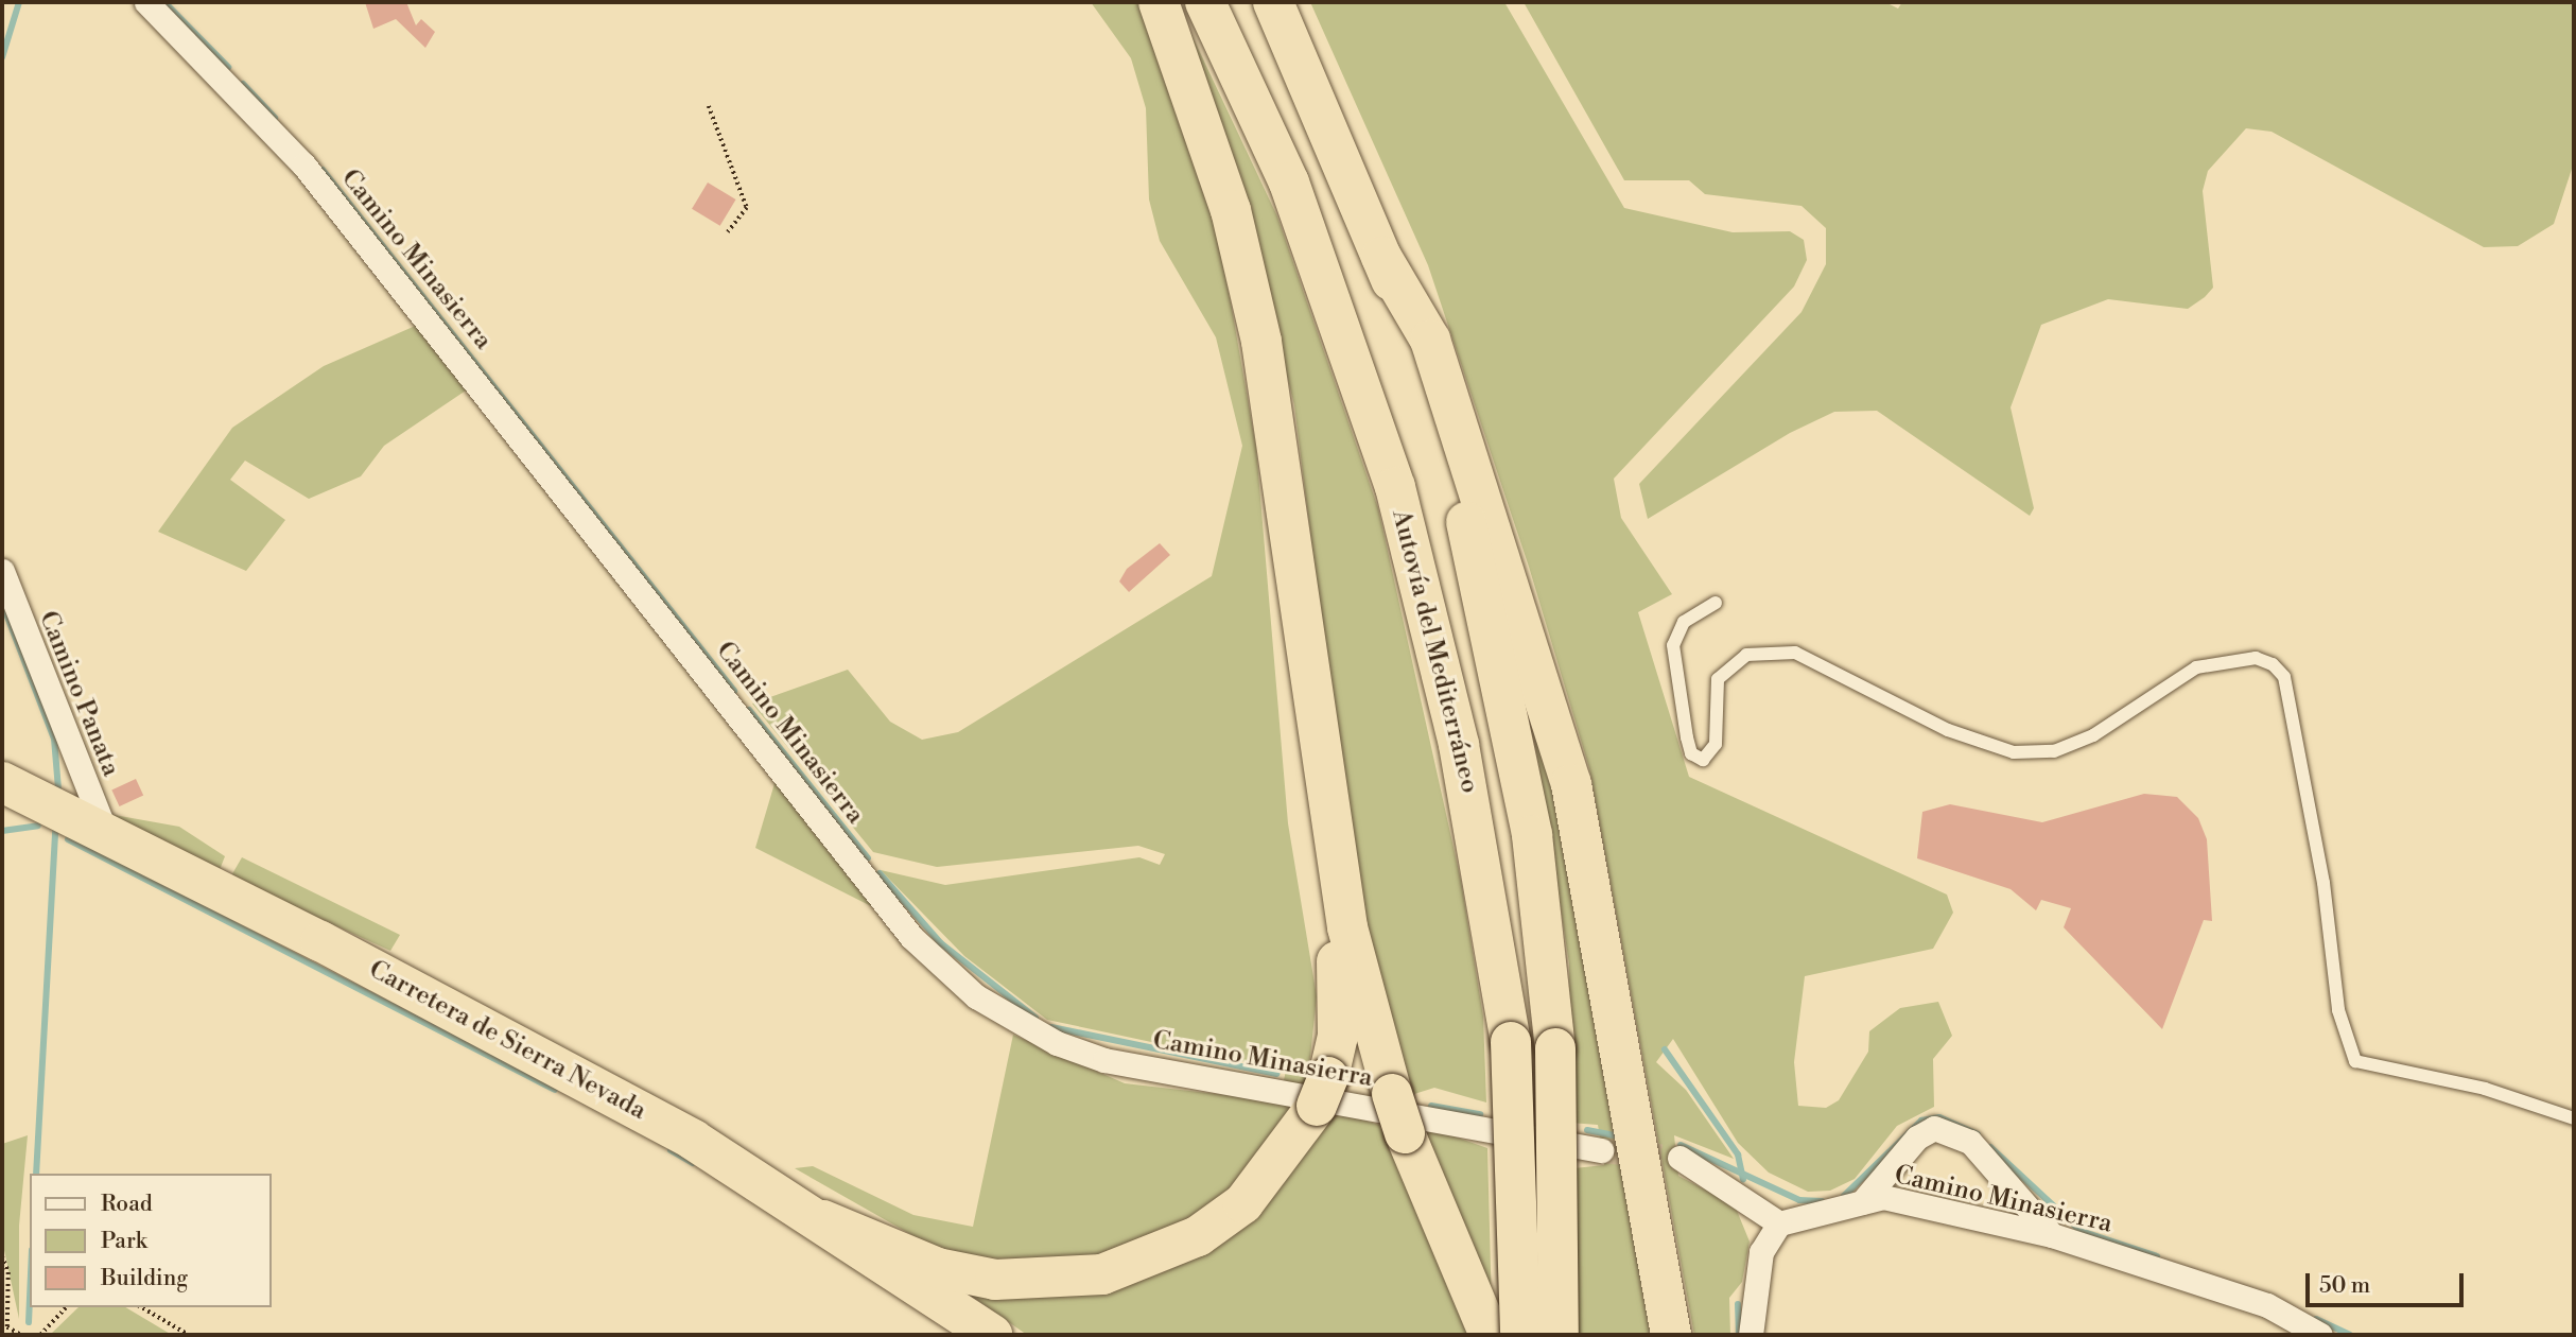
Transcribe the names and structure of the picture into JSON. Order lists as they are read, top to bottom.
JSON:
{
  "streets": {
    "highway": ["Autovía del Mediterráneo", "Carretera de Sierra Nevada"],
    "street": ["Camino Minasierra", "Camino Panata"]
  },
  "crossings": [
    ["Camino Panata", "Carretera de Sierra Nevada"]
  ],
  "legend": ["Road", "Park", "Building"],
  "scale_bar": "50 m"
}
